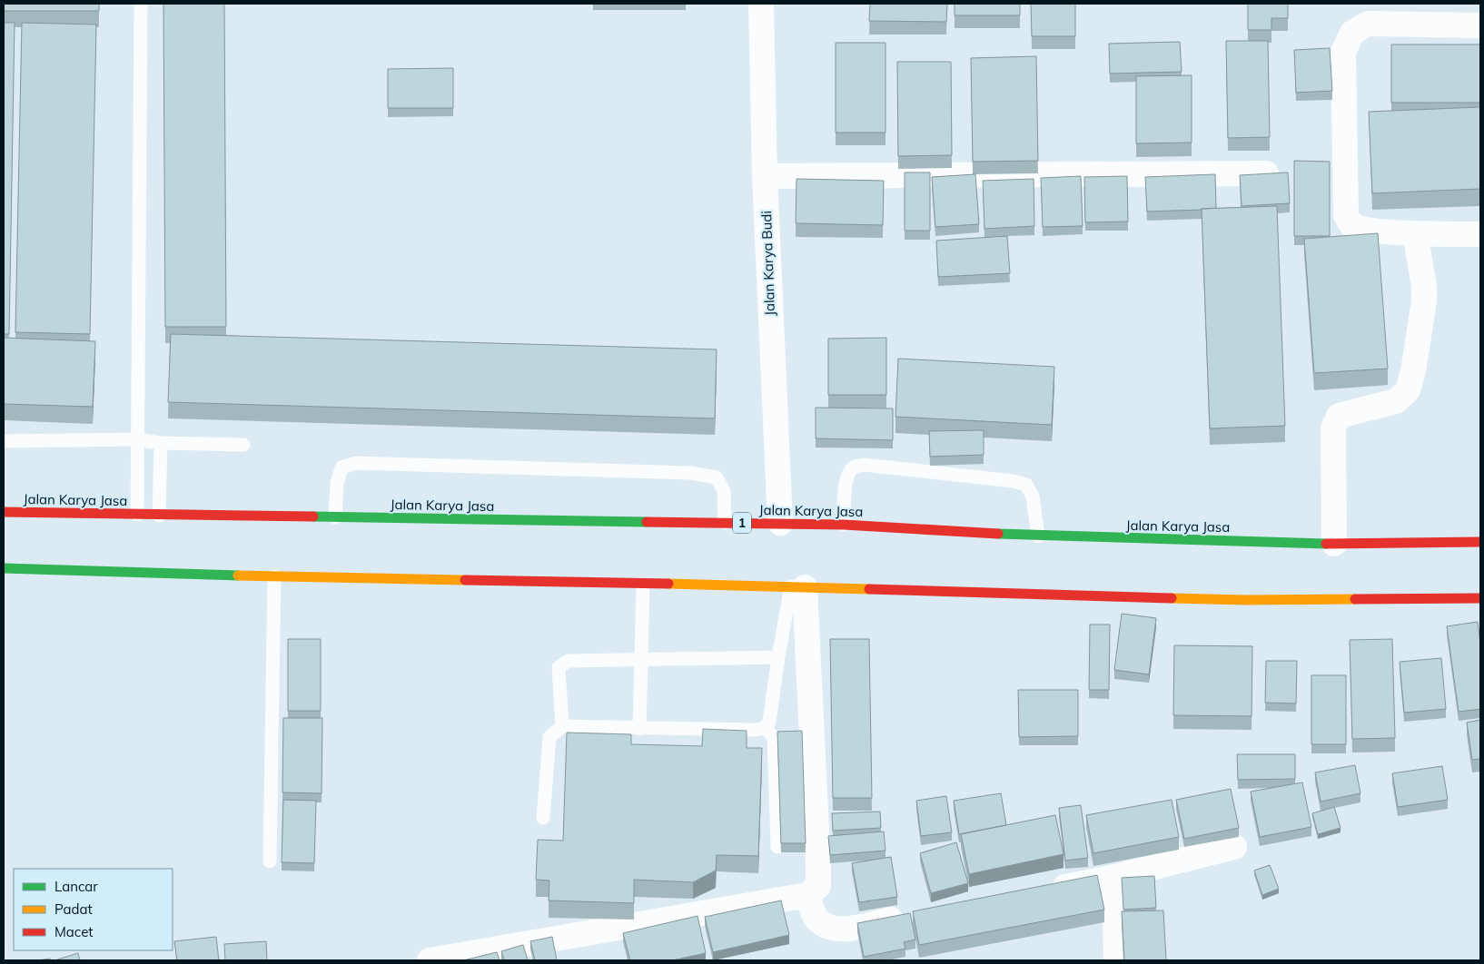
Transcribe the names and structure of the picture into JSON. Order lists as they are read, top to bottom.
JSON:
{
  "streets": {
    "highway": ["Jalan Karya Jasa", "1"],
    "street": ["Jalan Karya Budi"]
  },
  "crossings": [
    ["Jalan Karya Budi", "Jalan Karya Jasa"]
  ],
  "legend": ["Lancar", "Padat", "Macet"]
}
